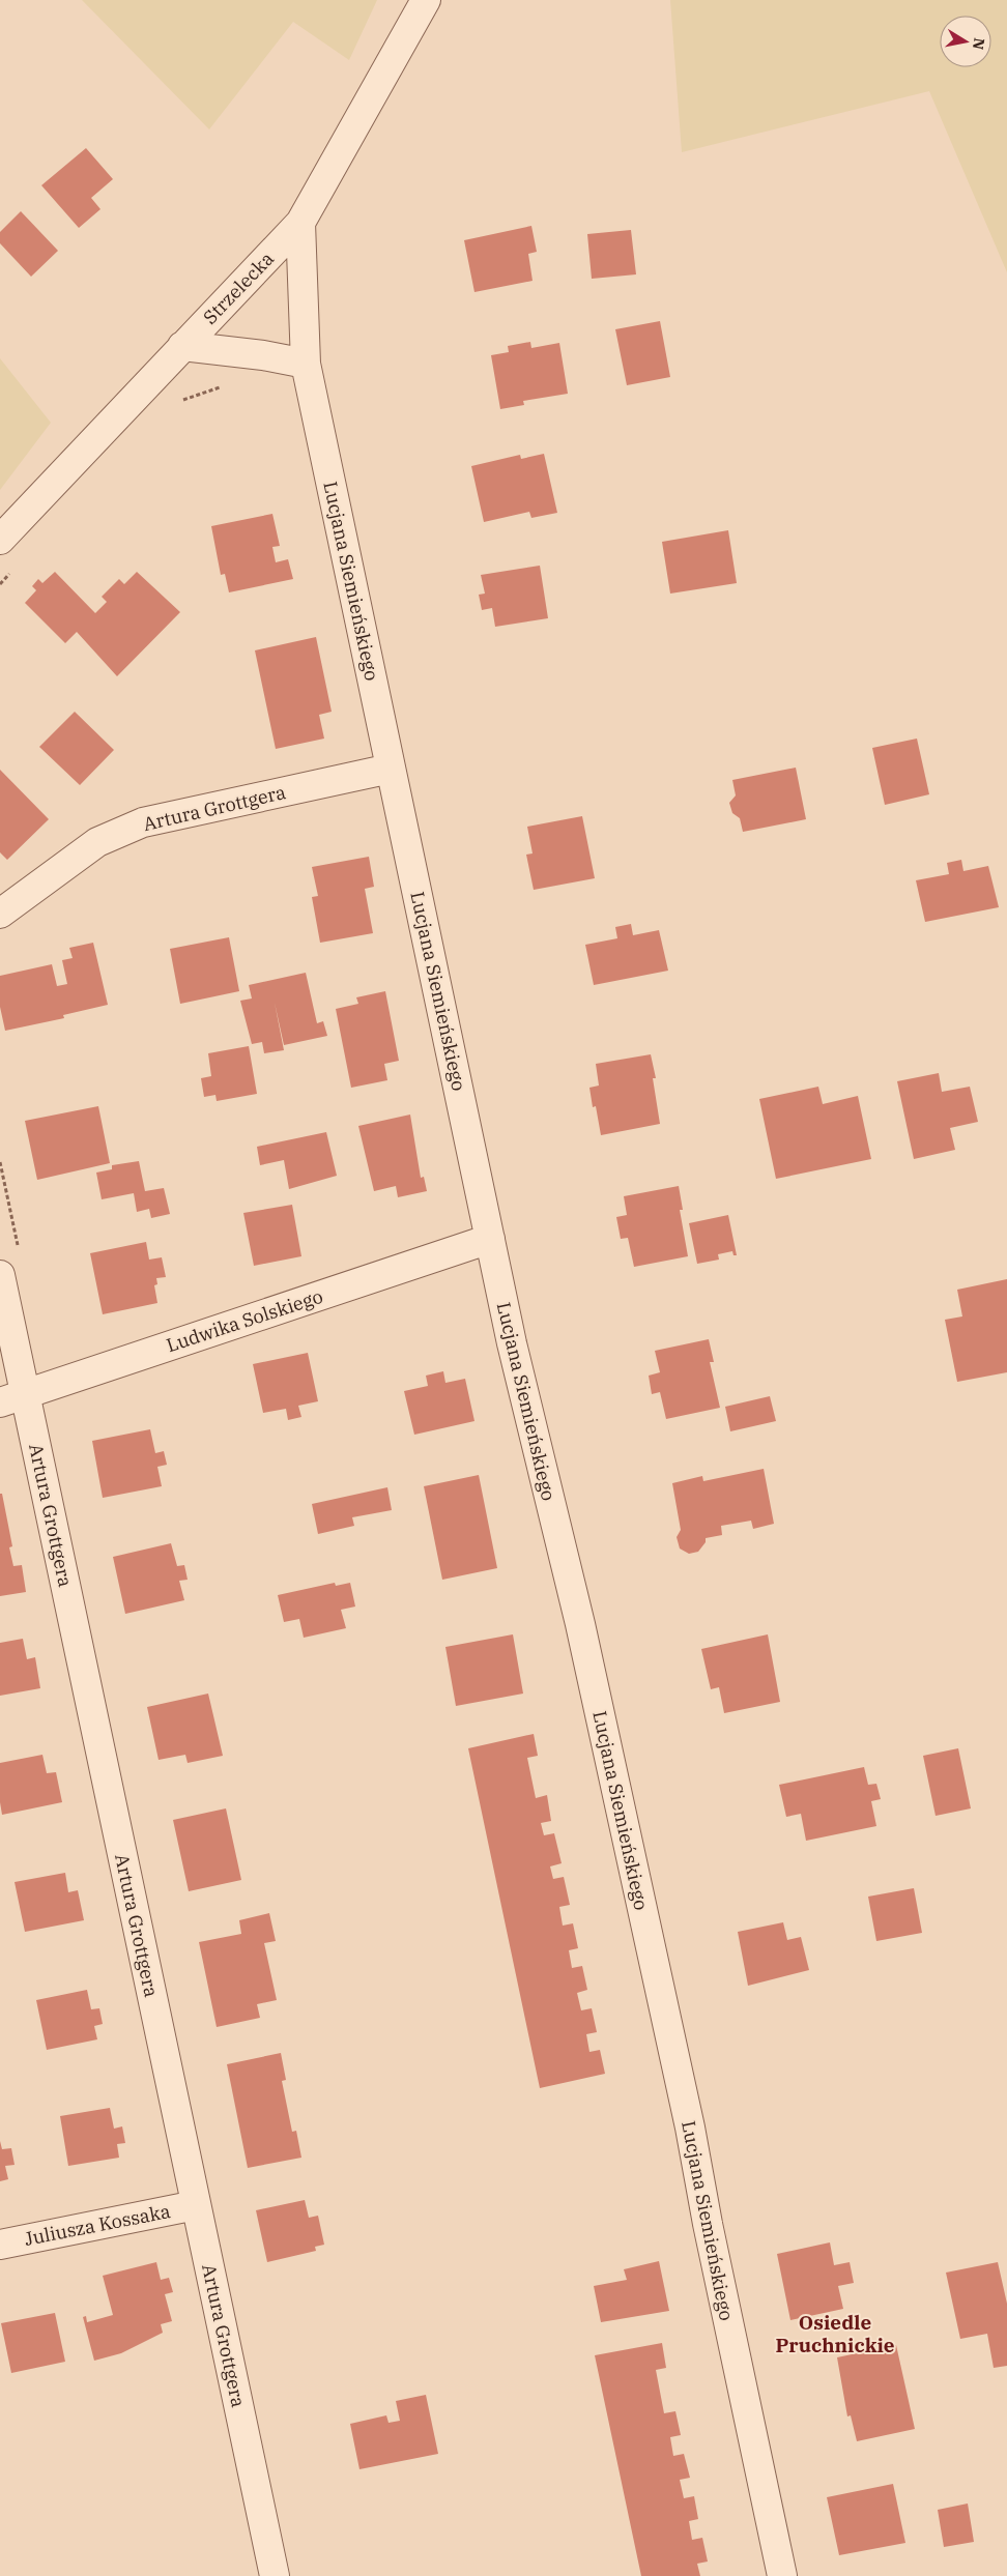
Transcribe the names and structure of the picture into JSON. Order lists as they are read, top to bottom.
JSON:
{
  "streets": {
    "street": [
      "Strzelecka",
      "Lucjana Siemieńskiego",
      "Artura Grottgera",
      "Ludwika Solskiego",
      "Juliusza Kossaka"
    ]
  },
  "crossings": [
    ["Strzelecka", "Lucjana Siemieńskiego"],
    ["Lucjana Siemieńskiego", "Artura Grottgera"],
    ["Lucjana Siemieńskiego", "Ludwika Solskiego"],
    ["Artura Grottgera", "Ludwika Solskiego"],
    ["Artura Grottgera", "Juliusza Kossaka"]
  ],
  "districts": ["Osiedle Pruchnickie"],
  "north": "right"
}
